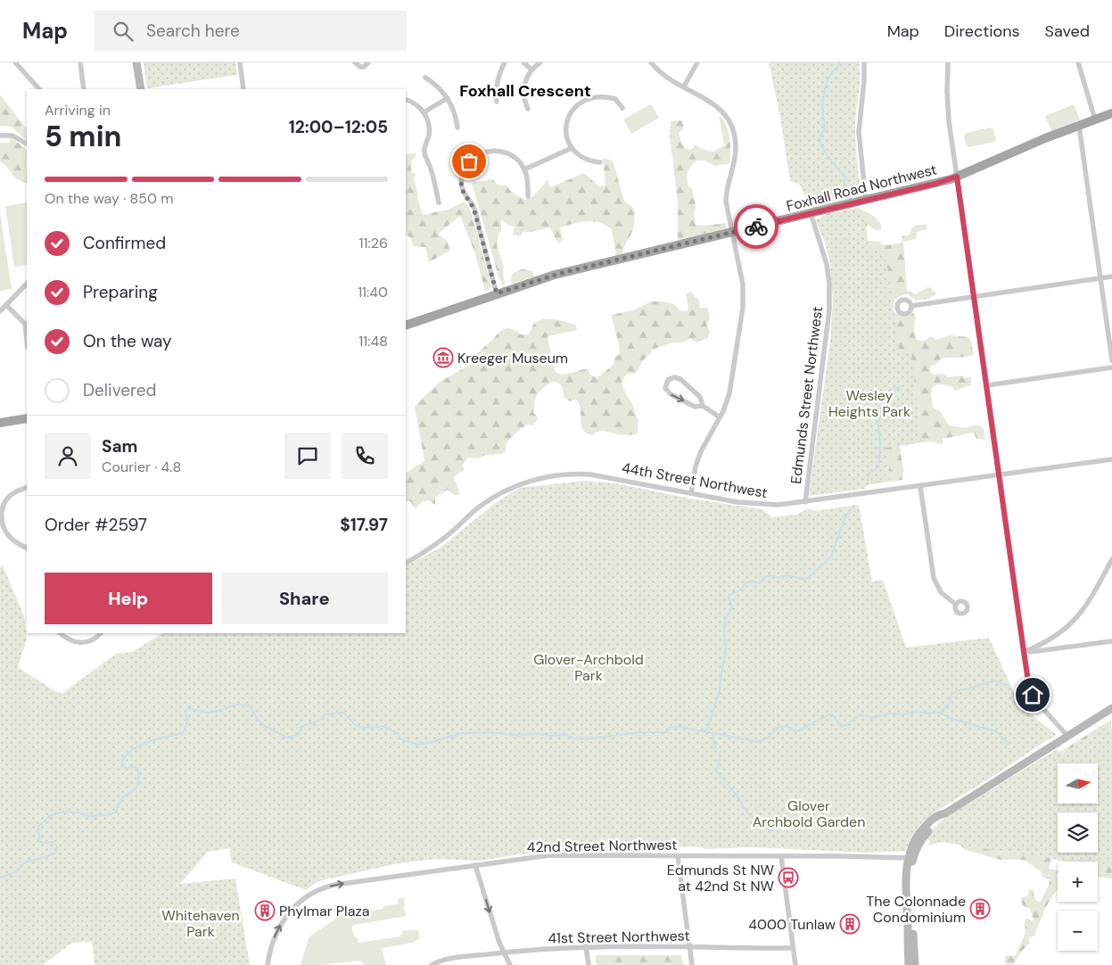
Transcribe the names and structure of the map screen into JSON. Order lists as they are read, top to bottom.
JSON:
{
  "streets": {
    "main road": ["Foxhall Road Northwest"],
    "street": [
      "Edmunds Street Northwest",
      "44th Street Northwest",
      "42nd Street Northwest",
      "41st Street Northwest"
    ]
  },
  "crossings": [
    ["Foxhall Road Northwest", "Edmunds Street Northwest"],
    ["Edmunds Street Northwest", "44th Street Northwest"]
  ],
  "districts": ["Foxhall Crescent"],
  "parks": [
    "Wesley Heights Park",
    "Glover-Archbold Park",
    "Glover Archbold Garden",
    "Whitehaven Park"
  ],
  "places": {
    "museum": ["Kreeger Museum"],
    "bus stop": ["Edmunds St NW at 42nd St NW"],
    "building": ["The Colonnade Condominium", "Phylmar Plaza", "4000 Tunlaw"]
  },
  "north": "right",
  "page": {
    "header": "Map",
    "search": "Search here",
    "nav": ["Map", "Directions", "Saved"],
    "heading": ["5 min", "Arriving in", "12:00–12:05"],
    "panel": [
      "Sam",
      "Courier · 4.8",
      "Order #2597",
      "$17.97"
    ],
    "bar": "On the way · 850 m",
    "list": [
      ["Confirmed", "11:26"],
      ["Preparing", "11:40"],
      ["On the way", "11:48"],
      "Delivered"
    ],
    "buttons": ["Help", "Share"],
    "map_buttons": ["+", "−"]
  }
}
